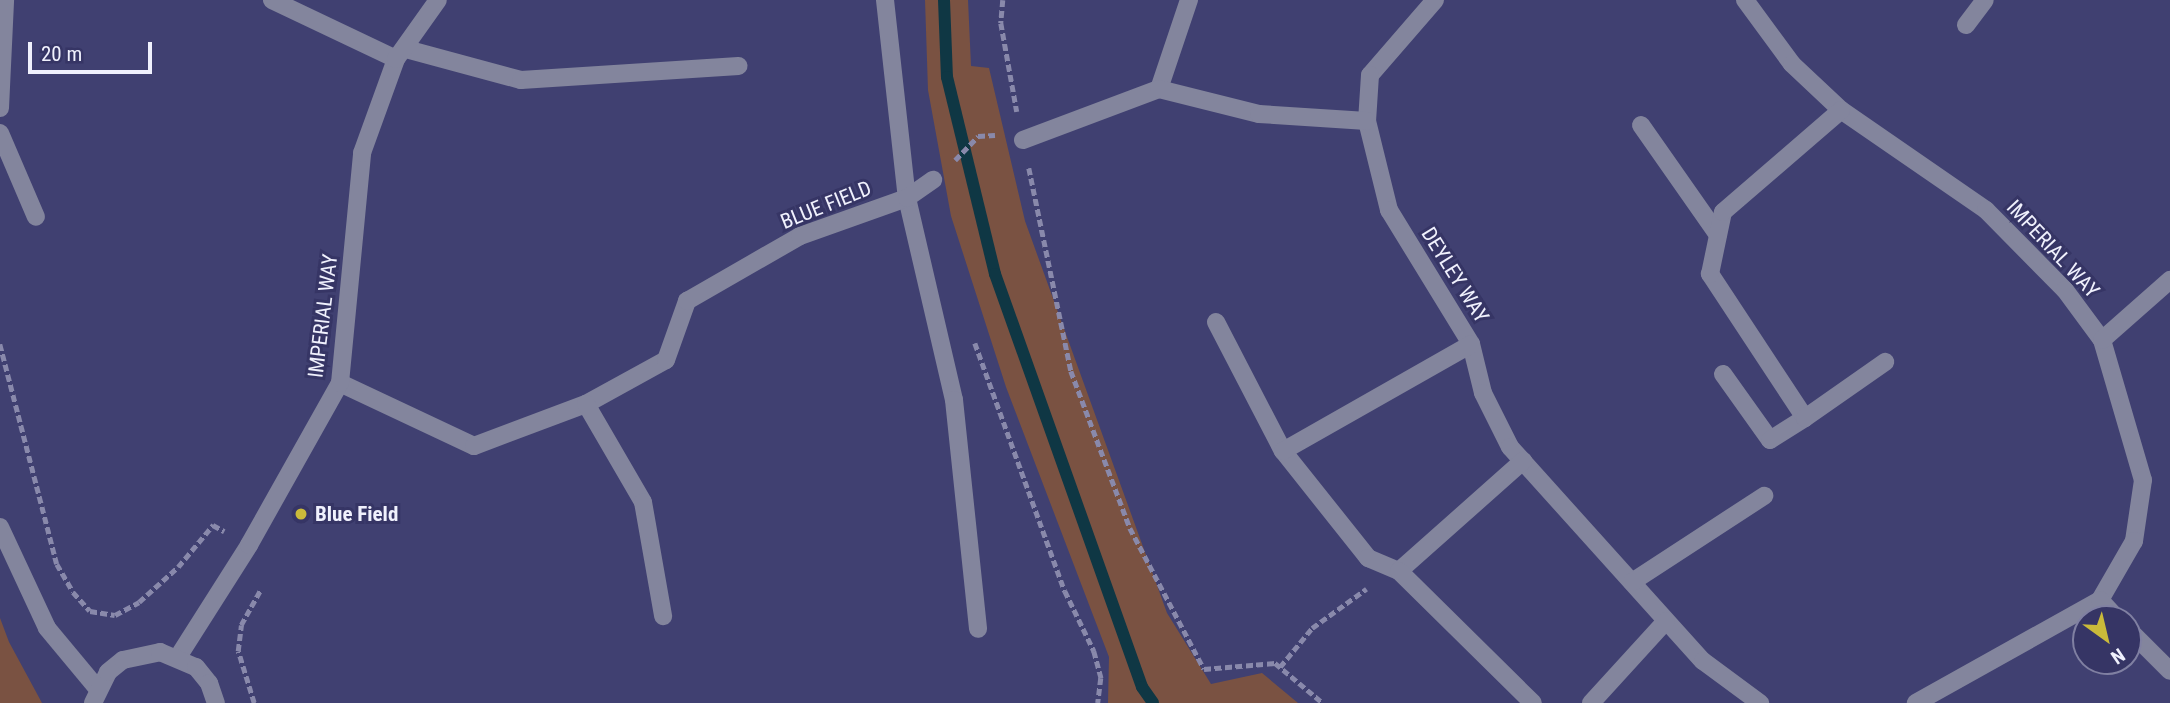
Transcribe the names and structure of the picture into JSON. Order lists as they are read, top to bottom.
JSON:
{
  "streets": {
    "street": ["BLUE FIELD", "IMPERIAL WAY", "DEYLEY WAY"]
  },
  "crossings": [
    ["BLUE FIELD", "IMPERIAL WAY"]
  ],
  "places": ["Blue Field"],
  "scale_bar": "20 m",
  "north": "bottom right"
}
